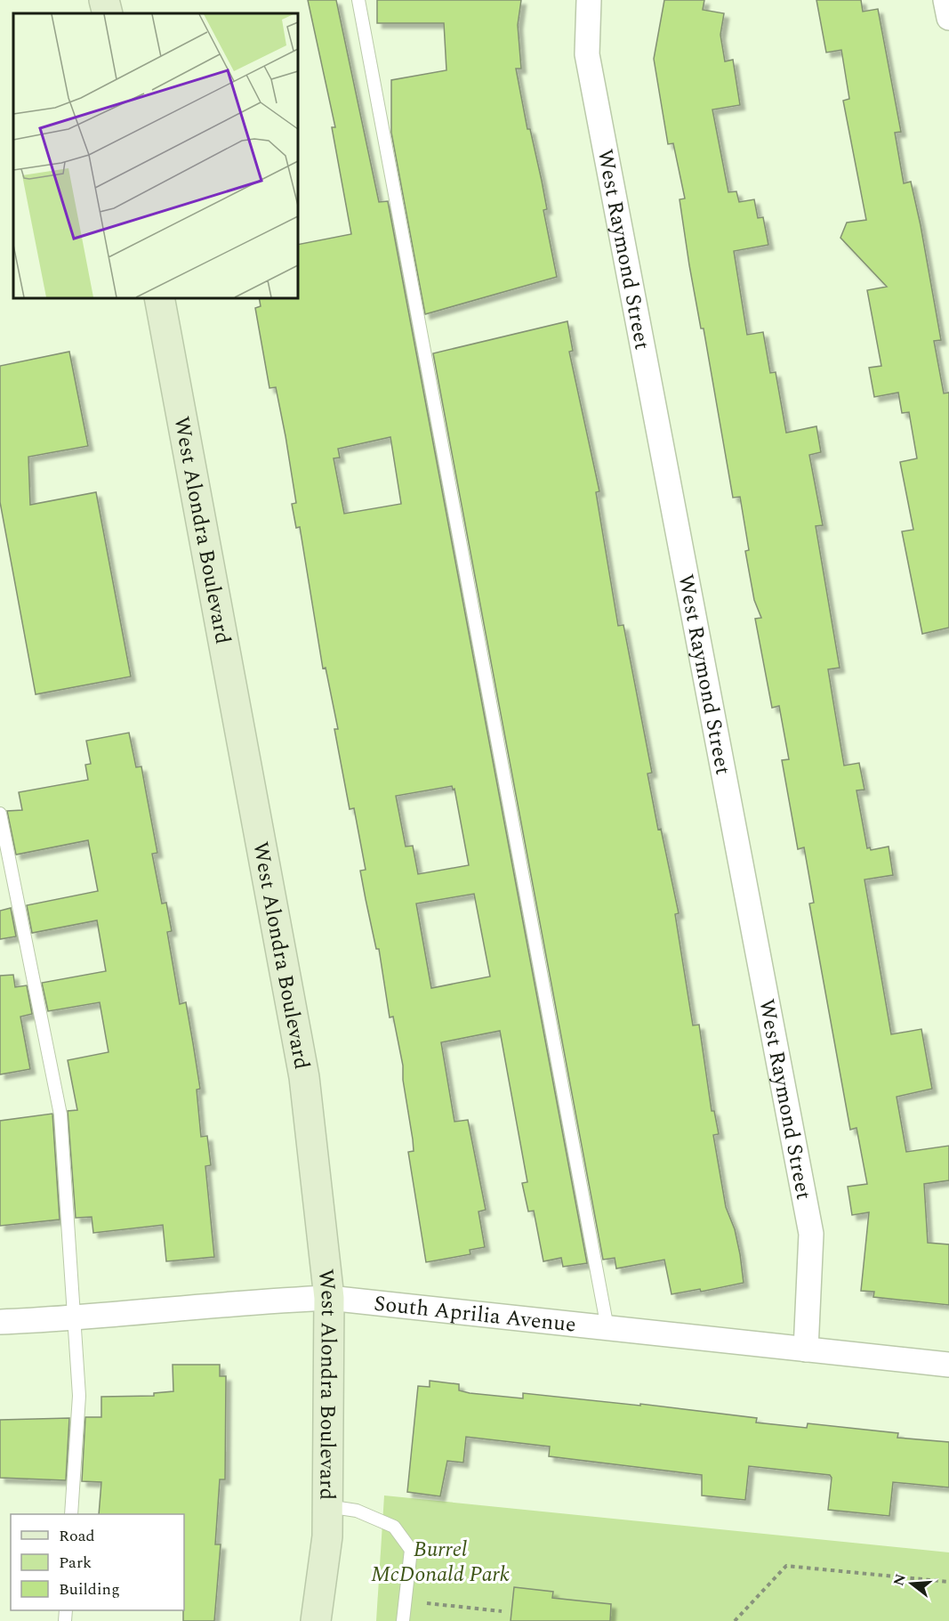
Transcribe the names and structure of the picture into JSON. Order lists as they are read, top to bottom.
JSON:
{
  "streets": {
    "main road": ["West Alondra Boulevard"],
    "street": ["West Raymond Street", "South Aprilia Avenue"]
  },
  "crossings": [
    ["West Raymond Street", "South Aprilia Avenue"],
    ["West Alondra Boulevard", "South Aprilia Avenue"]
  ],
  "parks": ["Burrel McDonald Park"],
  "legend": ["Road", "Park", "Building"],
  "north": "left"
}
